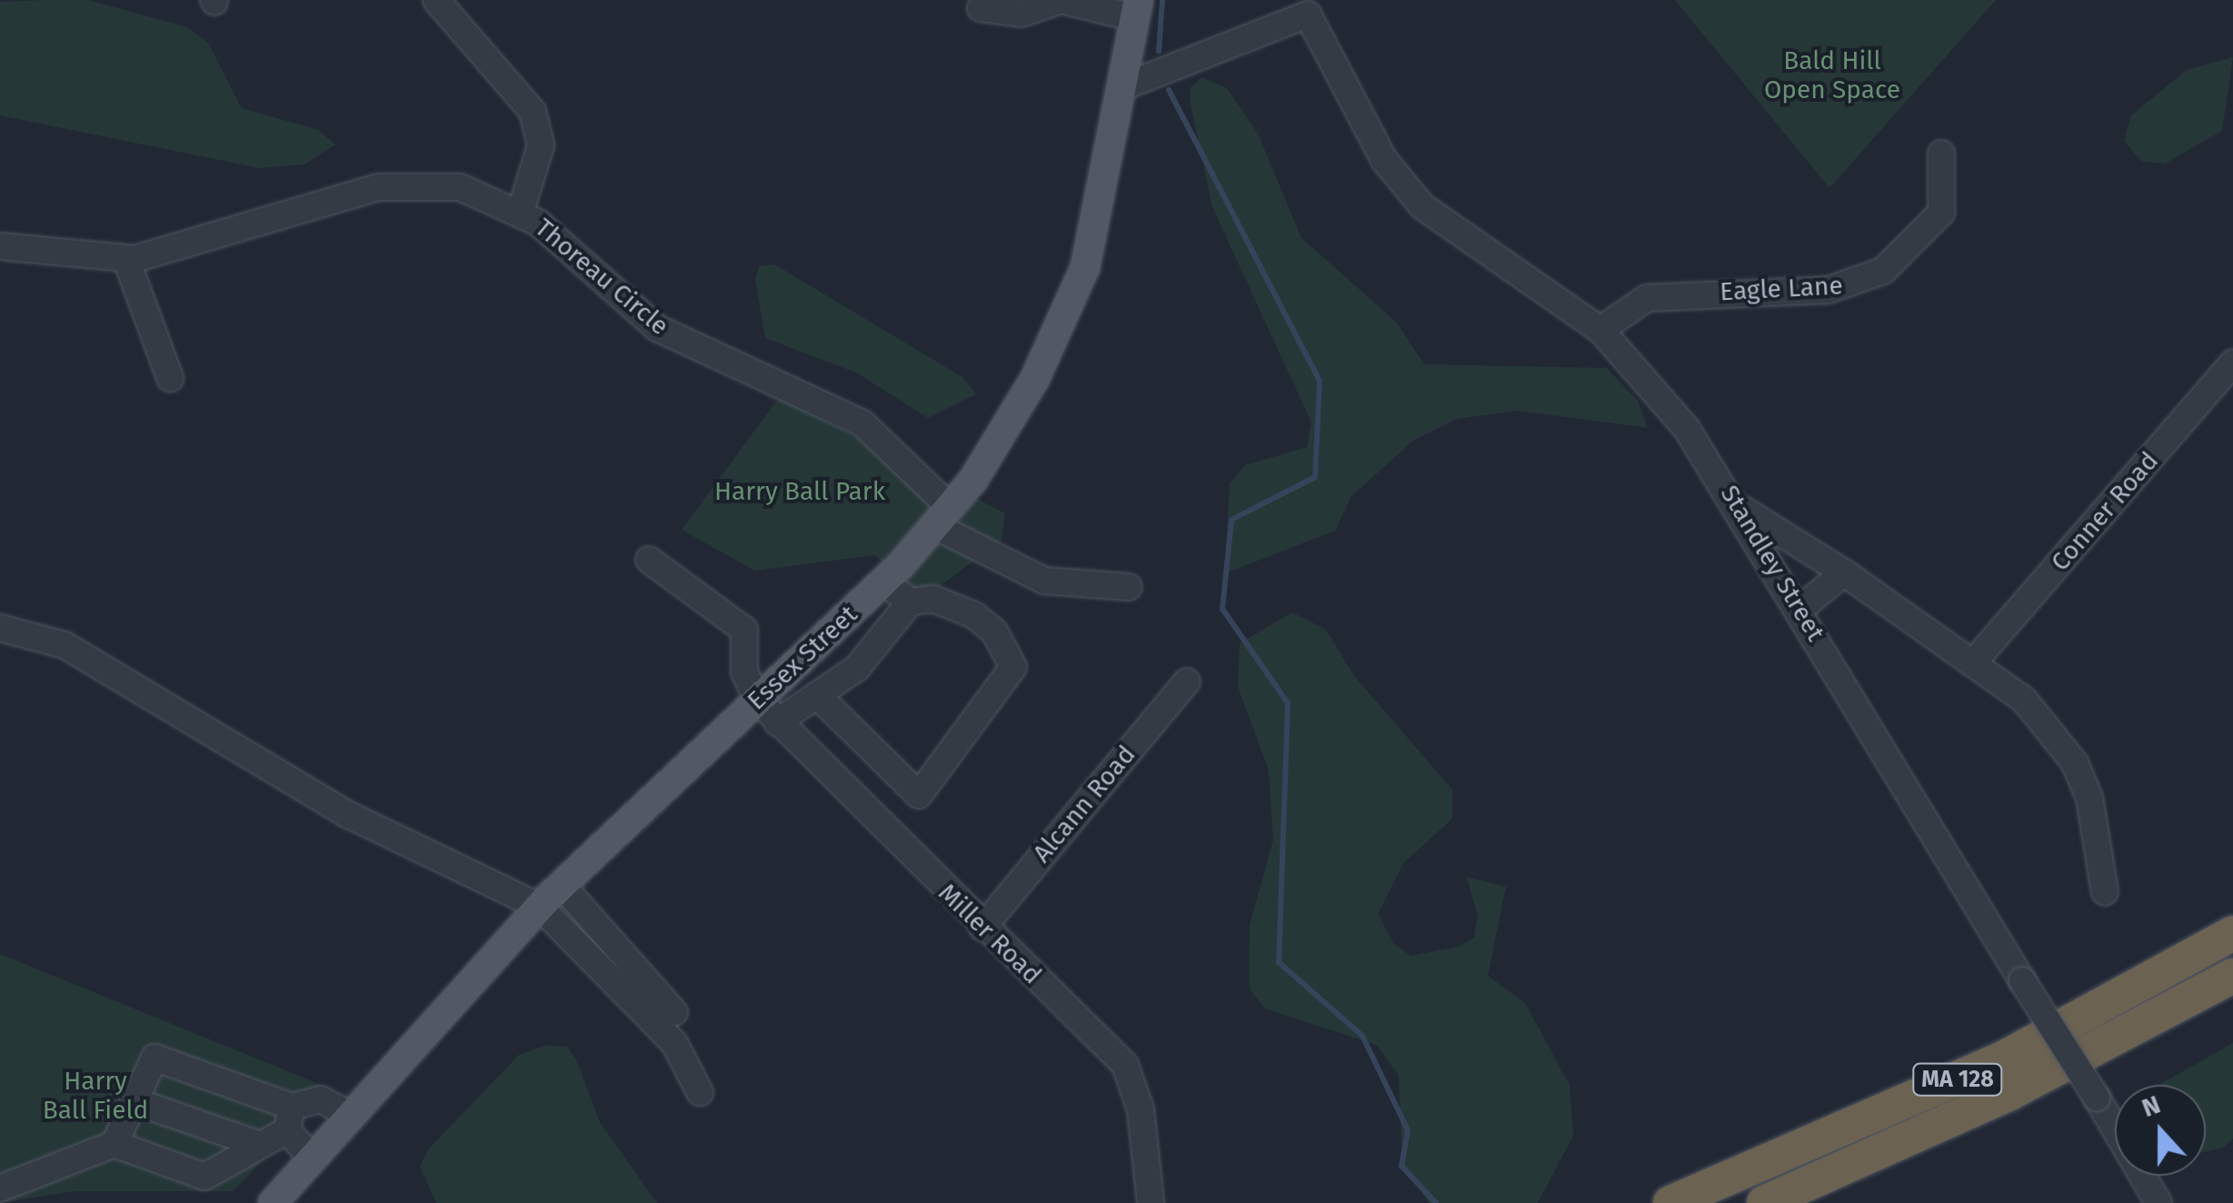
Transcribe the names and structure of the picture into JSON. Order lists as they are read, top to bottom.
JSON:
{
  "streets": {
    "highway": ["MA 128"],
    "main road": ["Essex Street"],
    "street": [
      "Thoreau Circle",
      "Eagle Lane",
      "Conner Road",
      "Standley Street",
      "Alcann Road",
      "Miller Road"
    ]
  },
  "crossings": [
    ["Thoreau Circle", "Essex Street"],
    ["Eagle Lane", "Standley Street"],
    ["Essex Street", "Miller Road"],
    ["Alcann Road", "Miller Road"]
  ],
  "parks": ["Bald Hill Open Space", "Harry Ball Park", "Harry Ball Field"],
  "north": "top"
}
